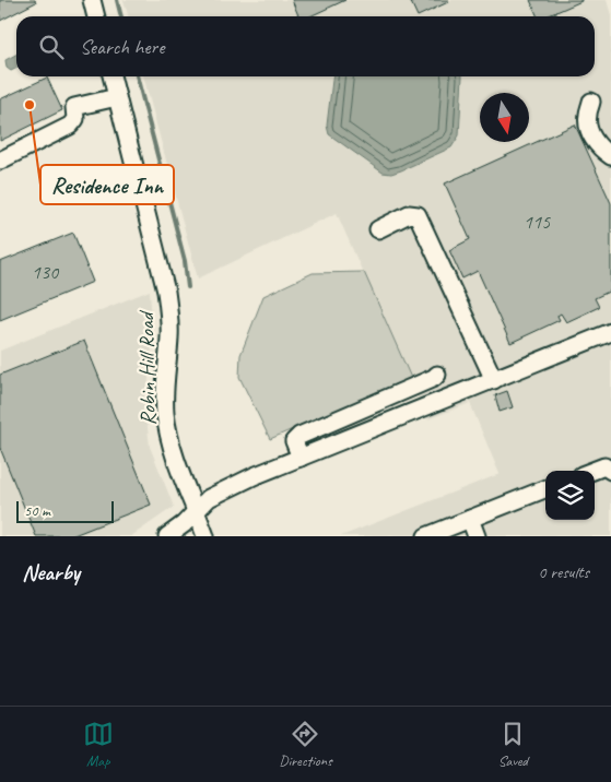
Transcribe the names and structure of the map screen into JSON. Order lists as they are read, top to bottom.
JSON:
{
  "streets": {
    "street": ["Robin Hill Road"]
  },
  "places": ["Residence Inn"],
  "house_numbers": ["115", "130"],
  "scale_bar": "50 m",
  "north": "bottom",
  "page": {
    "search": "Search here",
    "scale": "50 m",
    "heading": ["Nearby", "0 results"],
    "nav": ["Map", "Directions", "Saved"]
  }
}
